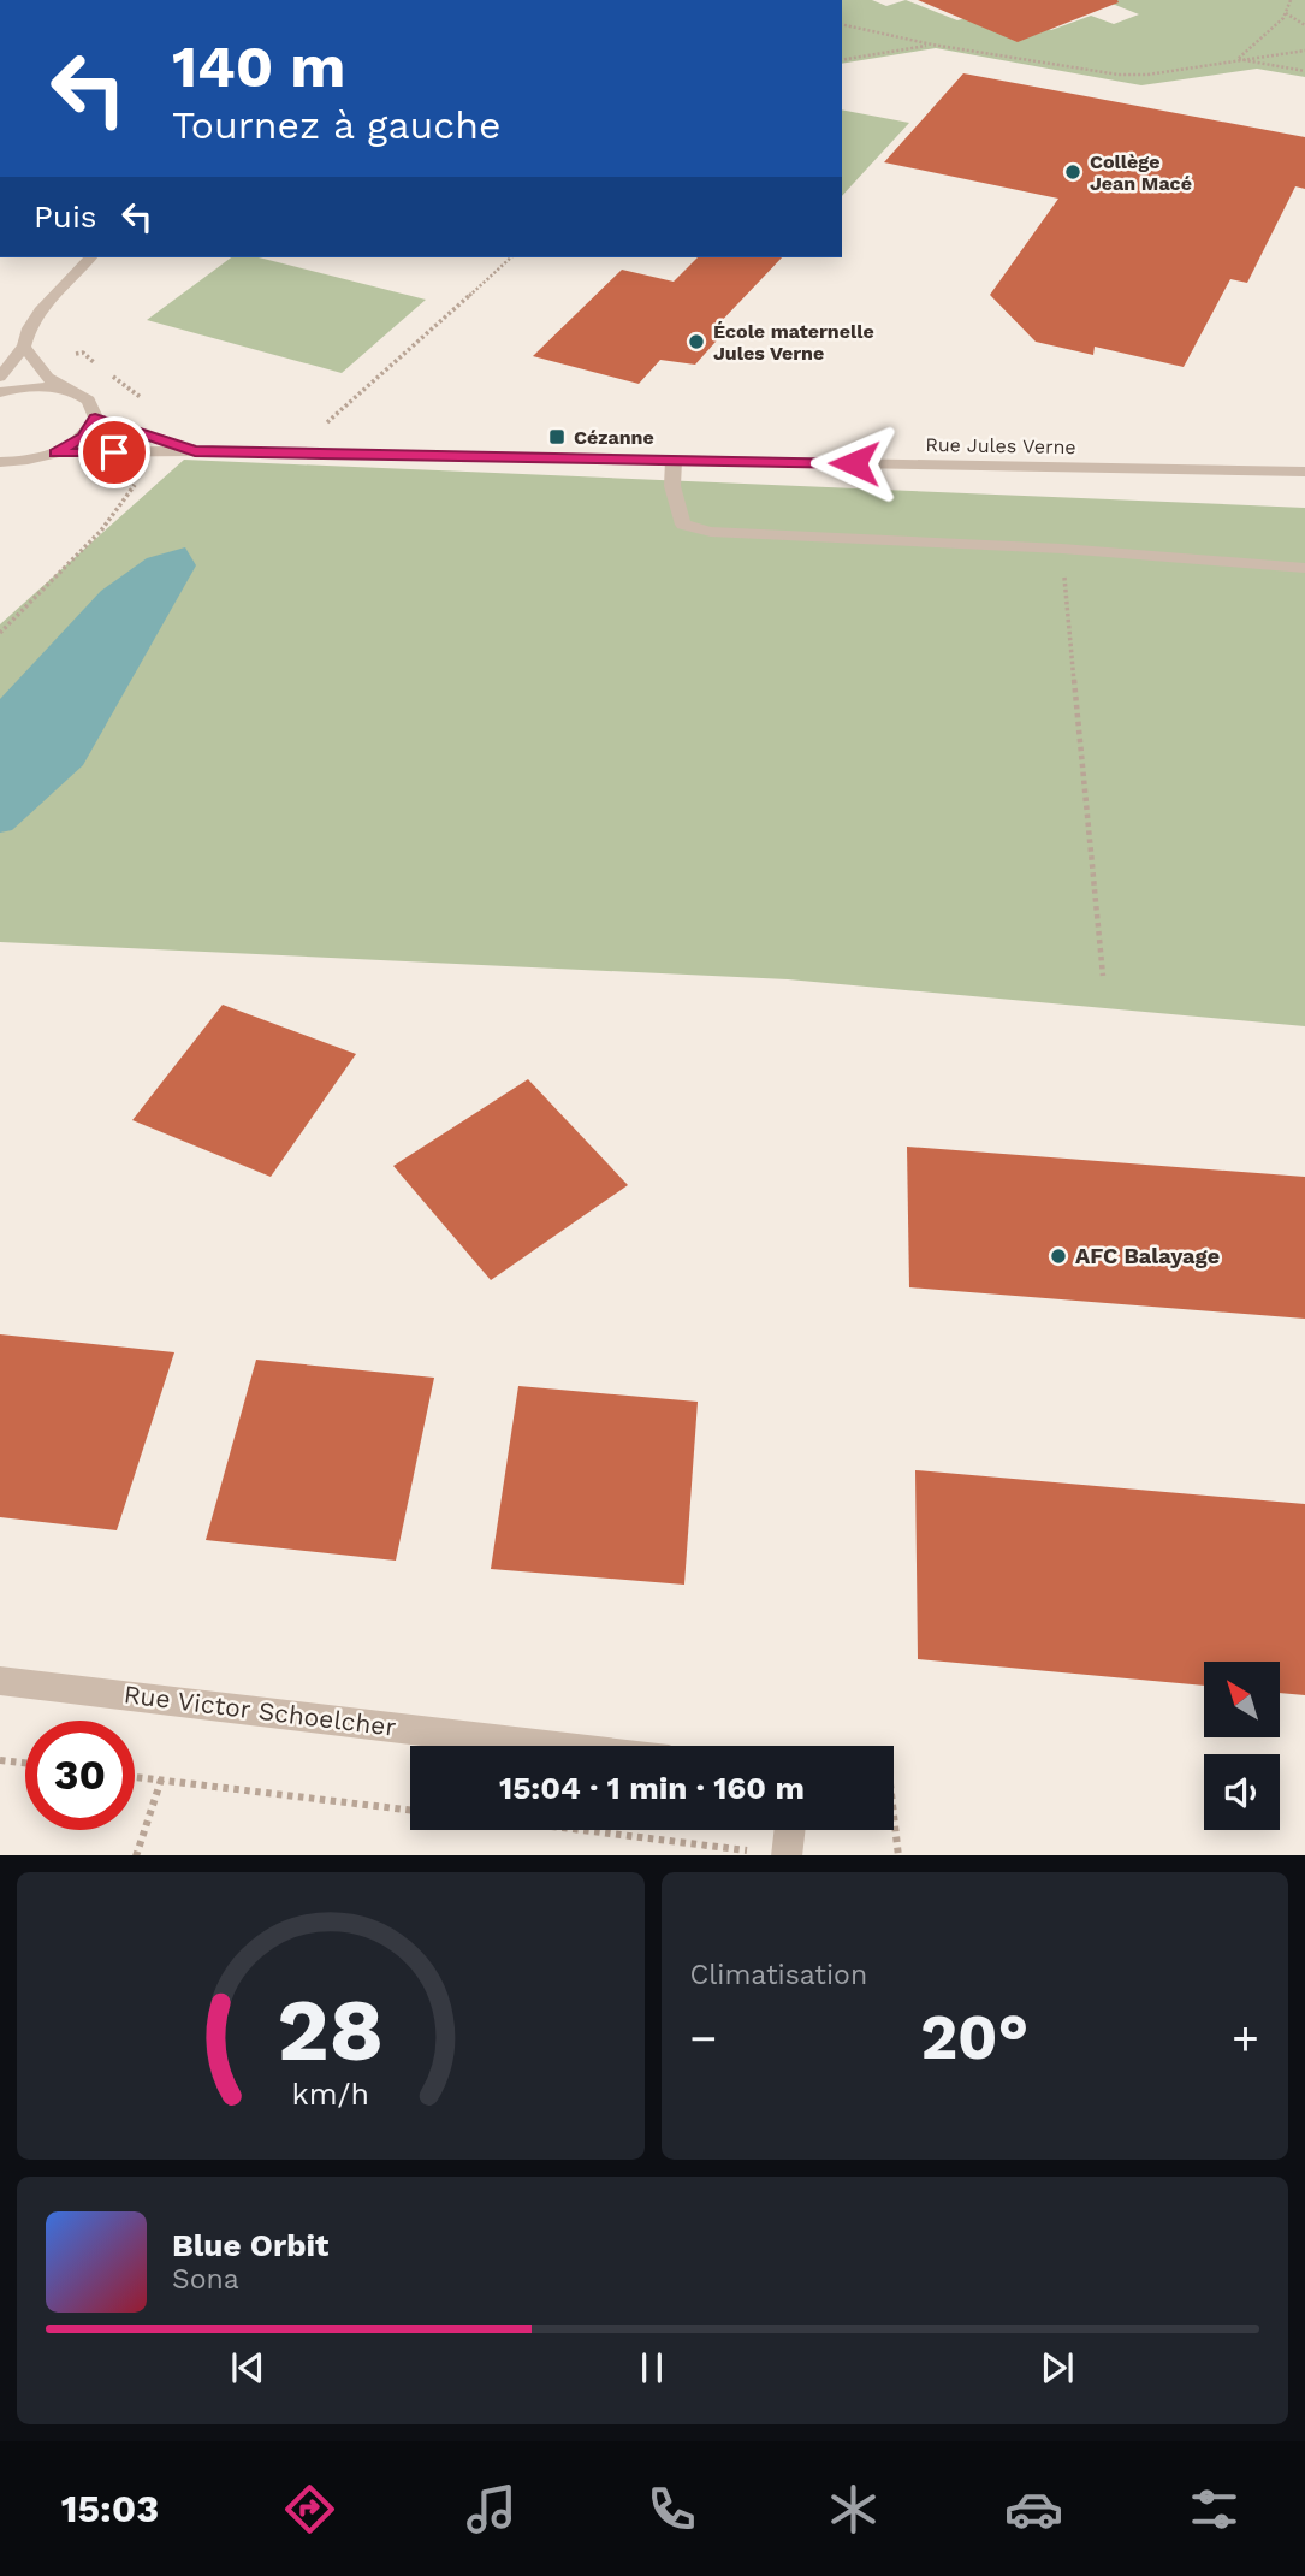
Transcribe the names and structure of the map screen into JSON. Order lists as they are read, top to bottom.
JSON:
{
  "streets": {
    "street": ["Rue Jules Verne", "Rue Victor Schoelcher"]
  },
  "places": {
    "other": ["Collège Jean Macé", "École maternelle Jules Verne", "AFC Balayage"],
    "transit": ["Cézanne"]
  },
  "north": "top left",
  "page": {
    "turn": ["140 m", "Tournez à gauche"],
    "then": "Puis",
    "limit": "30",
    "trip": "15:04 · 1 min · 160 m",
    "tile": "Climatisation",
    "heat": ["−", "20°", "+"],
    "song": ["Blue Orbit", "Sona"],
    "tabs": "15:03",
    "gauge": ["28", "km/h"]
  }
}
